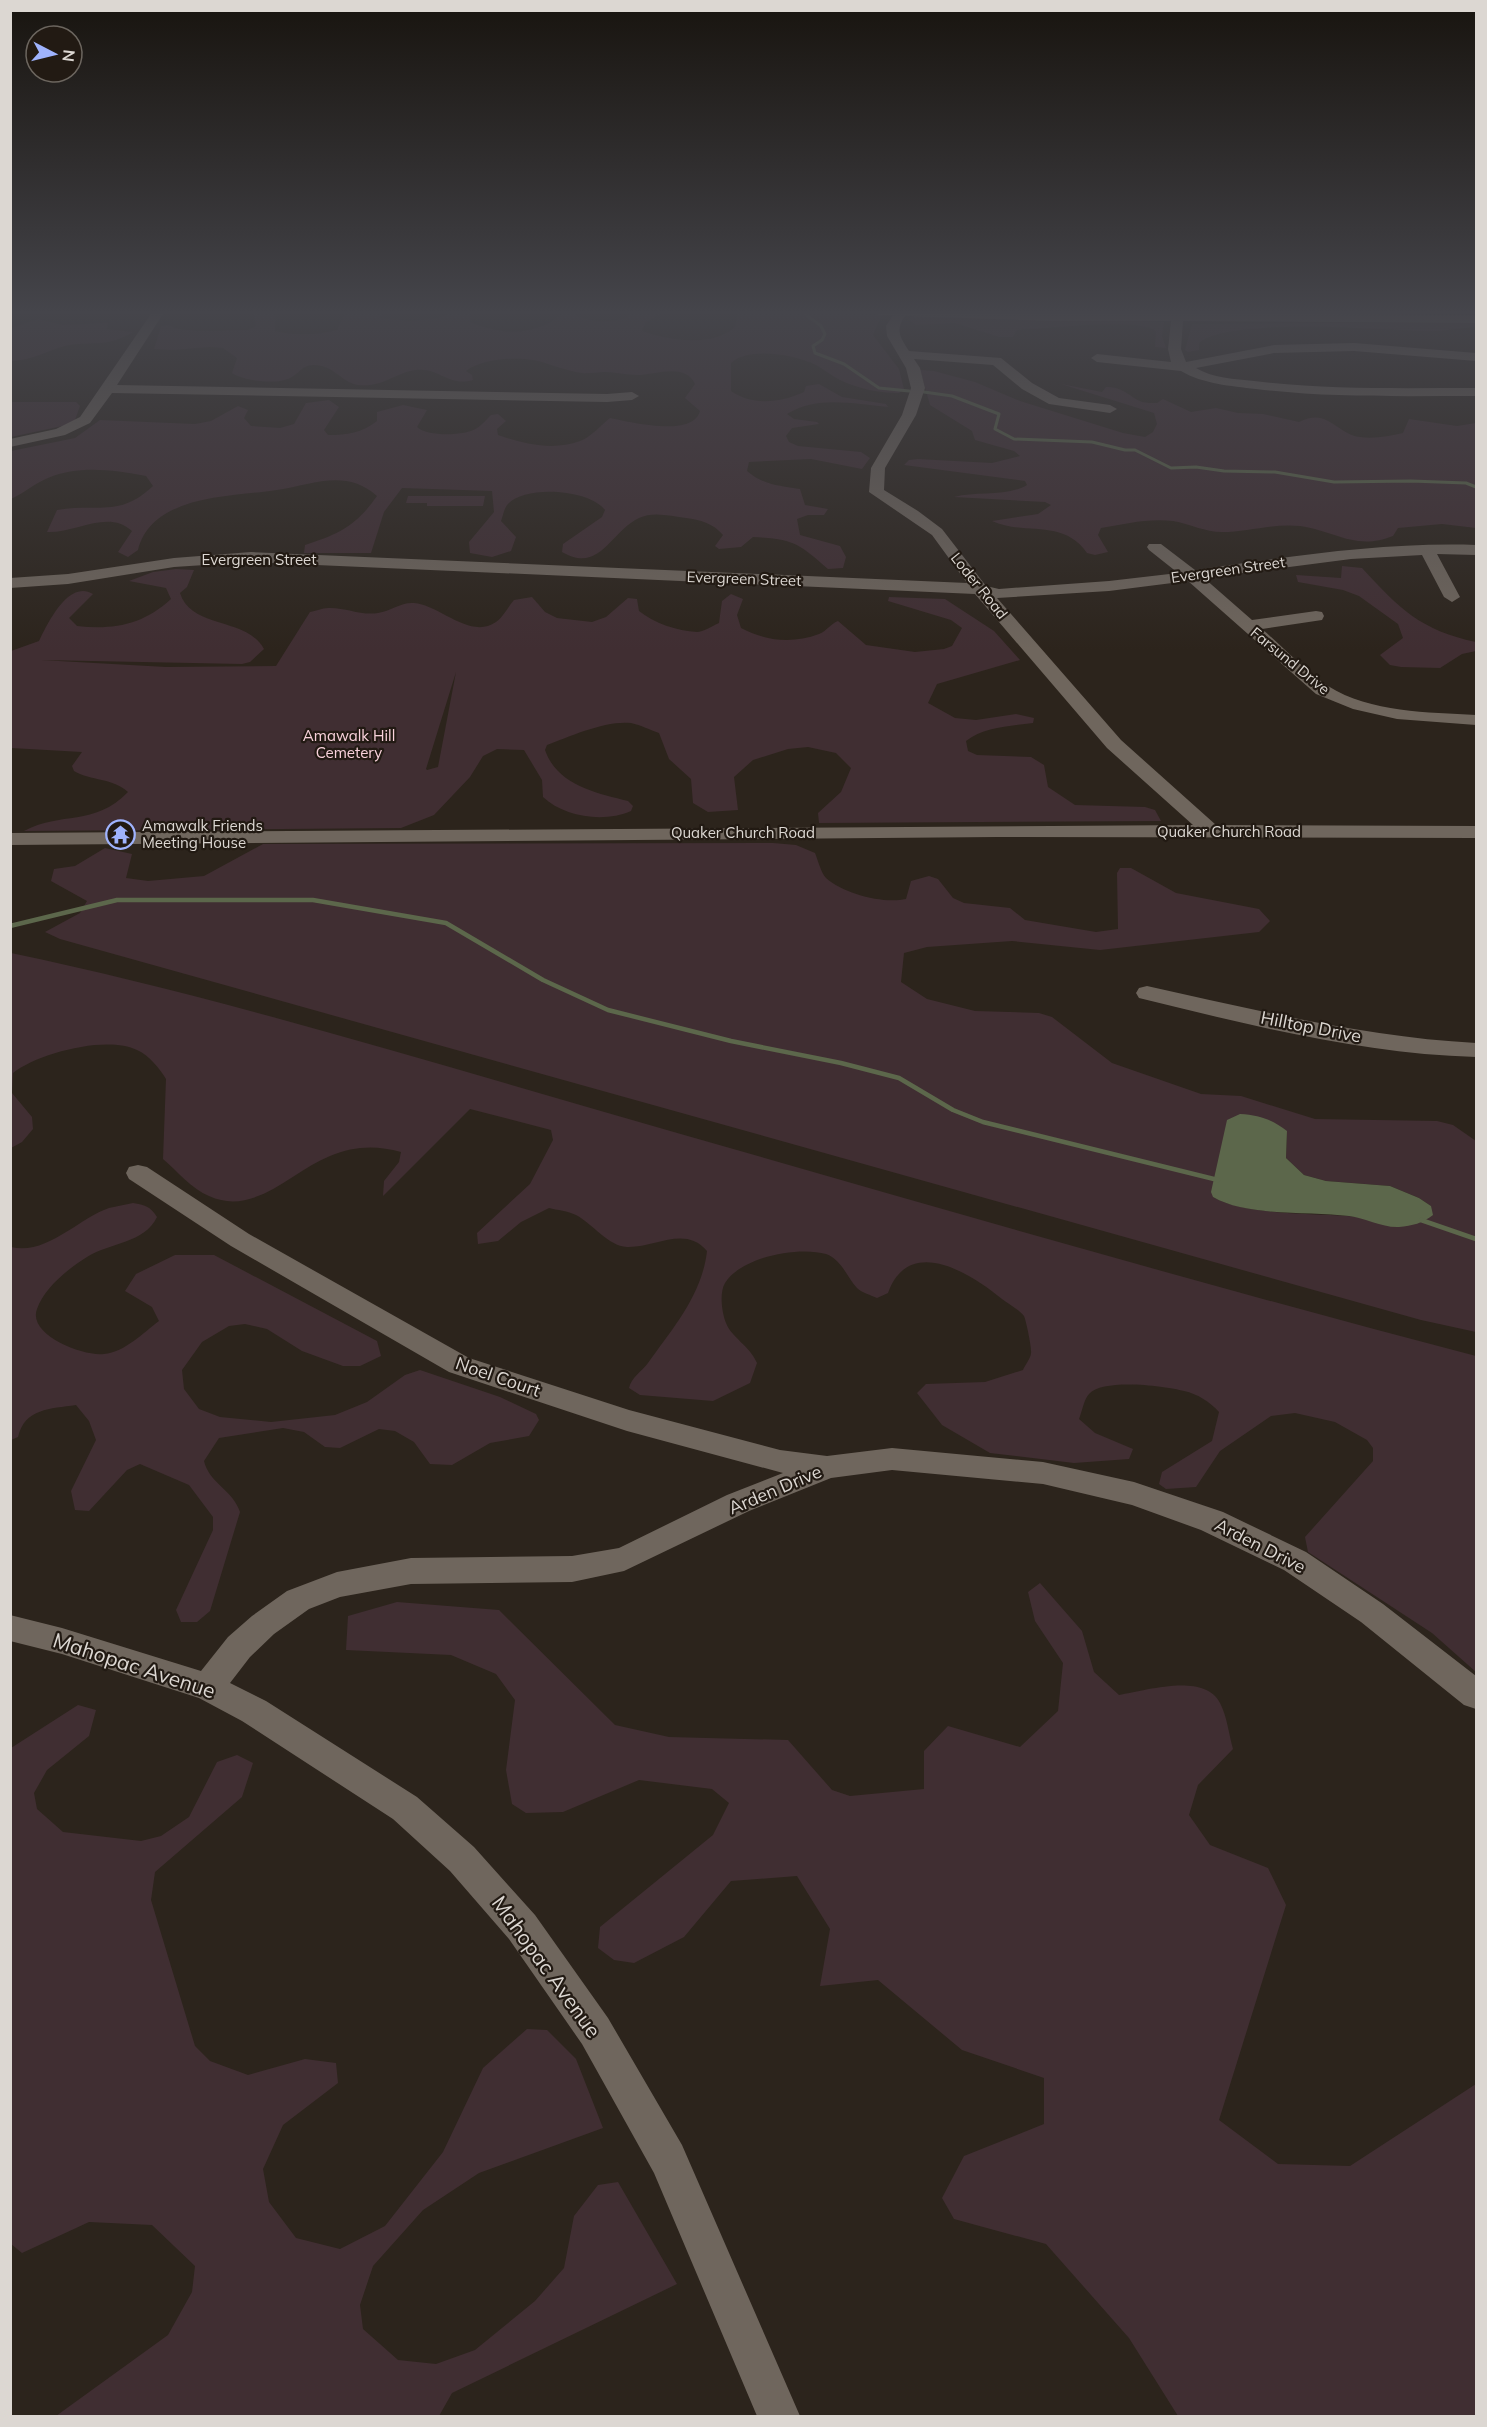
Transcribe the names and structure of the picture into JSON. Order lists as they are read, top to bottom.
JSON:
{
  "streets": {
    "street": [
      "Evergreen Street",
      "Loder Road",
      "Farsund Drive",
      "Quaker Church Road",
      "Hilltop Drive",
      "Noel Court",
      "Arden Drive",
      "Mahopac Avenue"
    ]
  },
  "crossings": [
    ["Evergreen Street", "Loder Road"],
    ["Evergreen Street", "Farsund Drive"],
    ["Loder Road", "Quaker Church Road"],
    ["Noel Court", "Arden Drive"],
    ["Arden Drive", "Mahopac Avenue"]
  ],
  "parks": ["Amawalk Hill Cemetery"],
  "places": {
    "temple": ["Amawalk Friends Meeting House"]
  },
  "north": "right"
}
